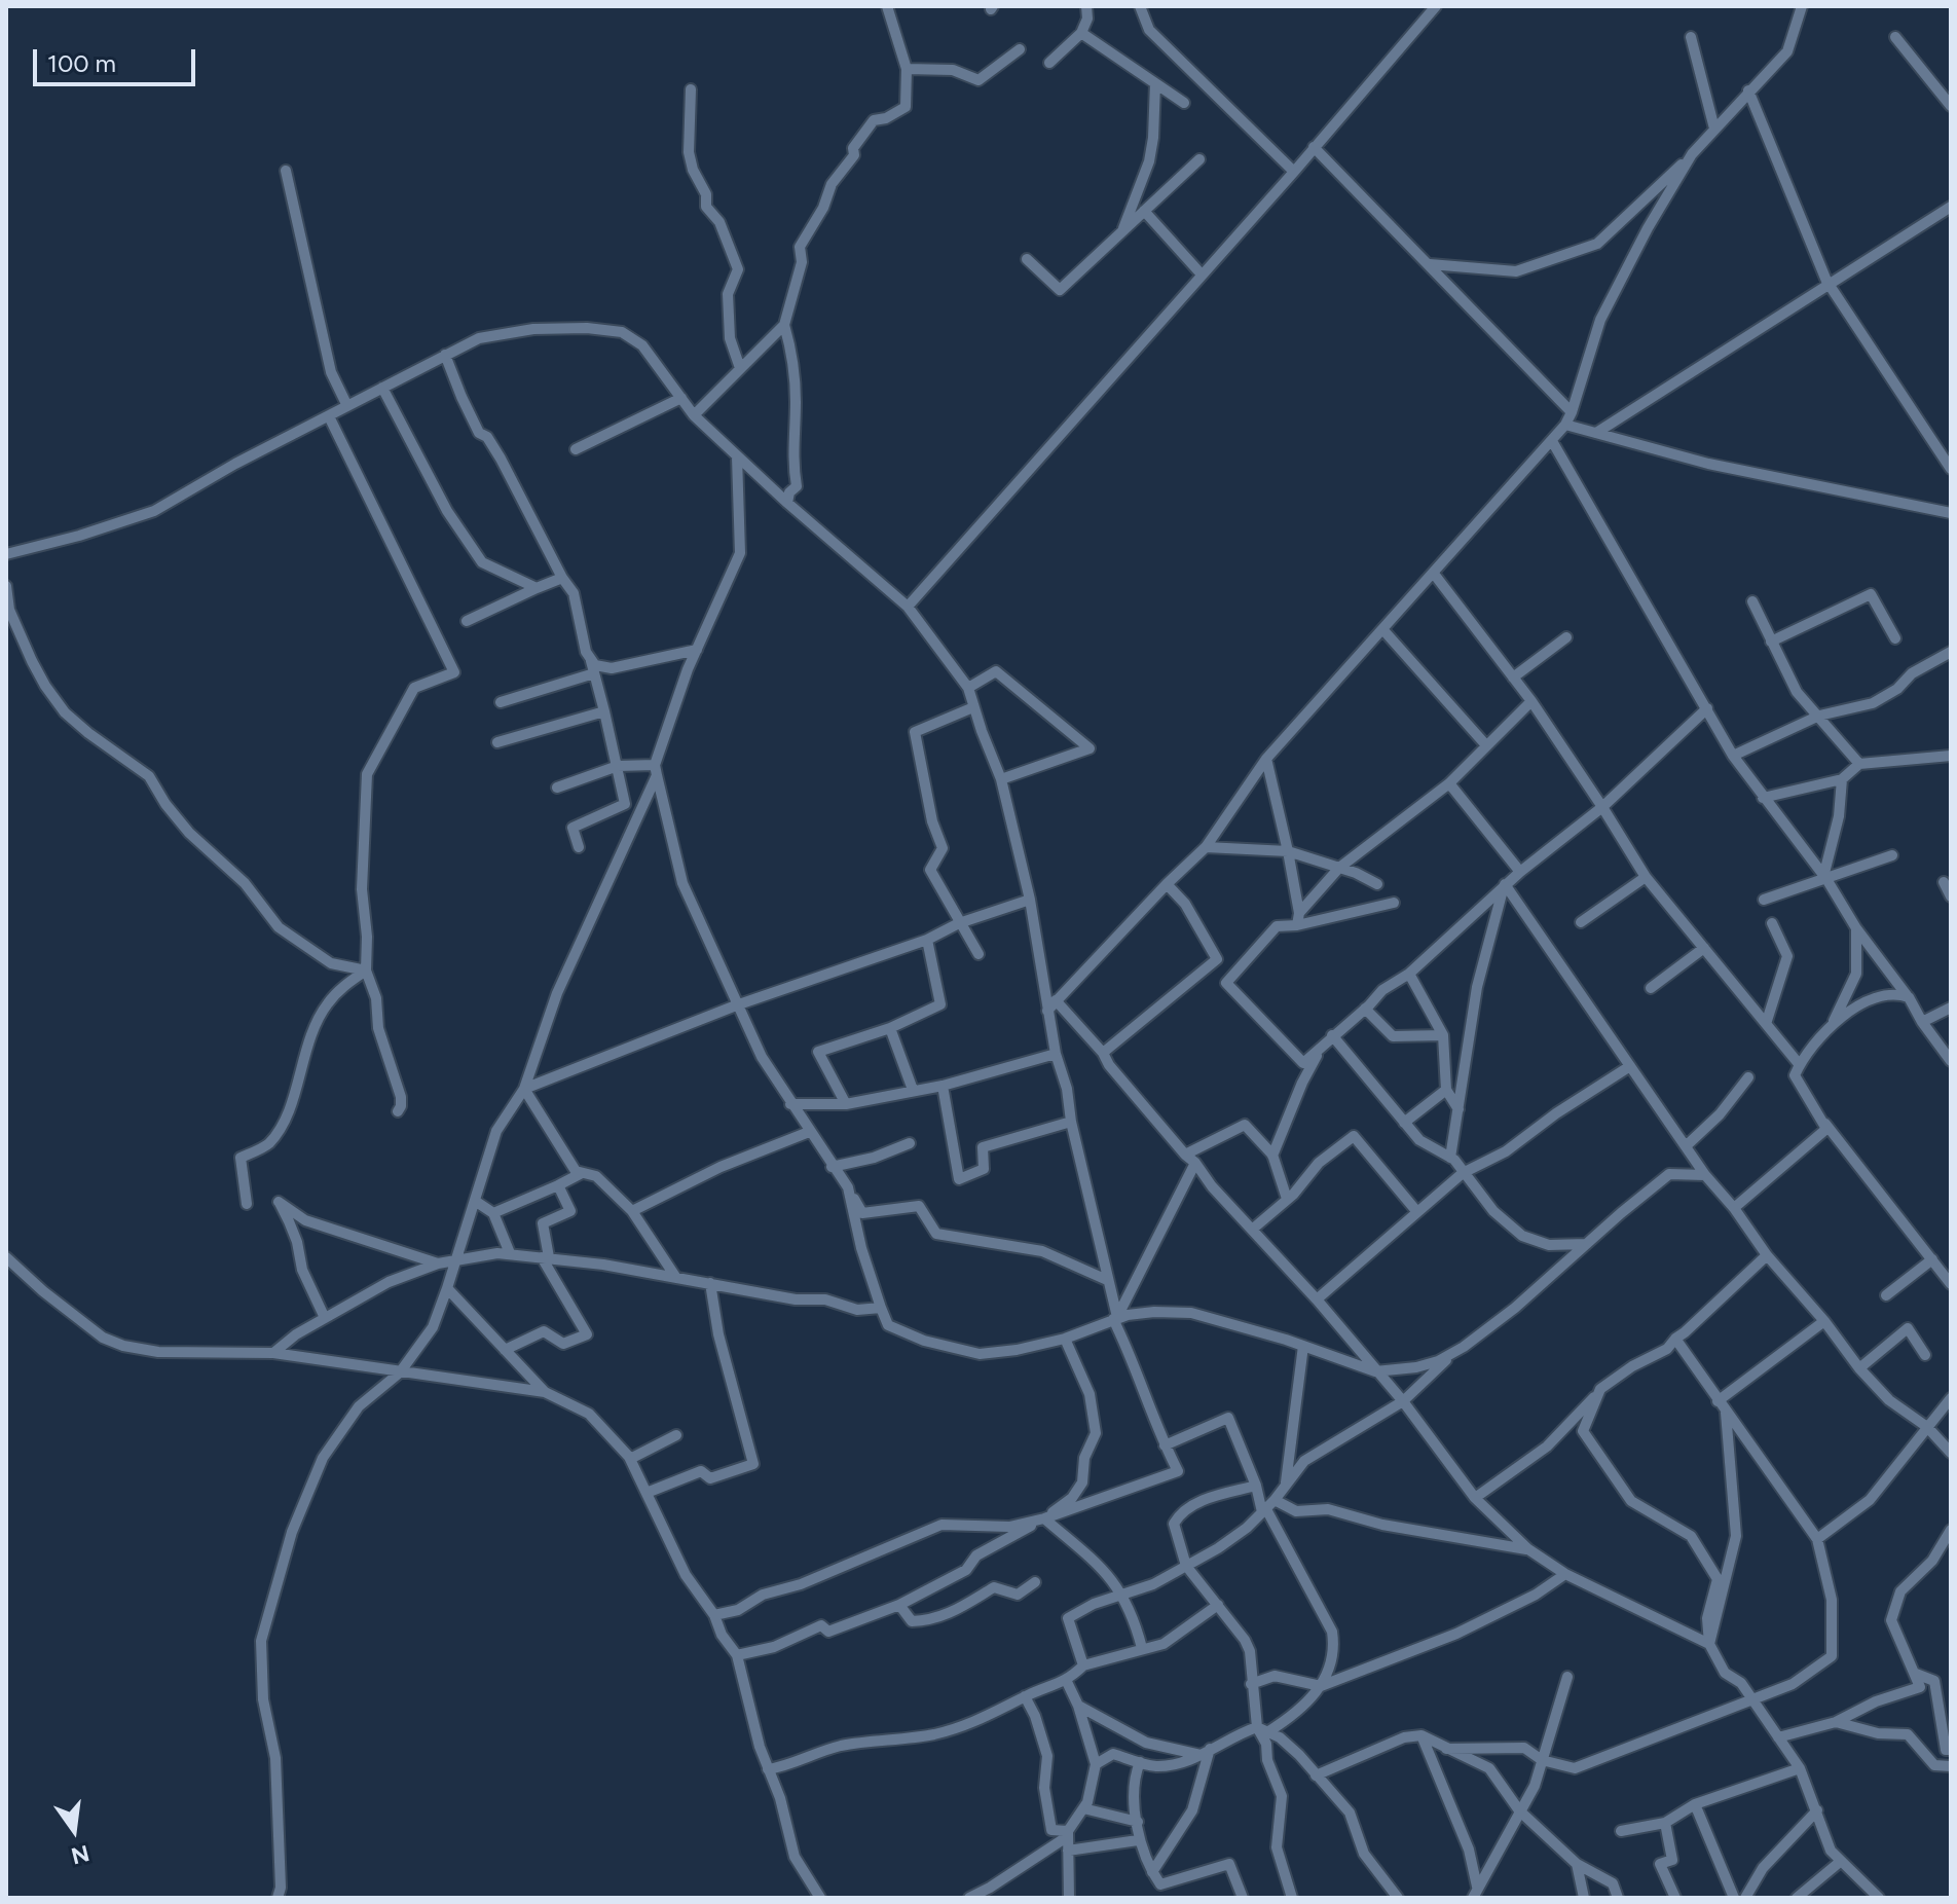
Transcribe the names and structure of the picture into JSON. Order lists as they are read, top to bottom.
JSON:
{
  "scale_bar": "100 m",
  "north": "bottom"
}
